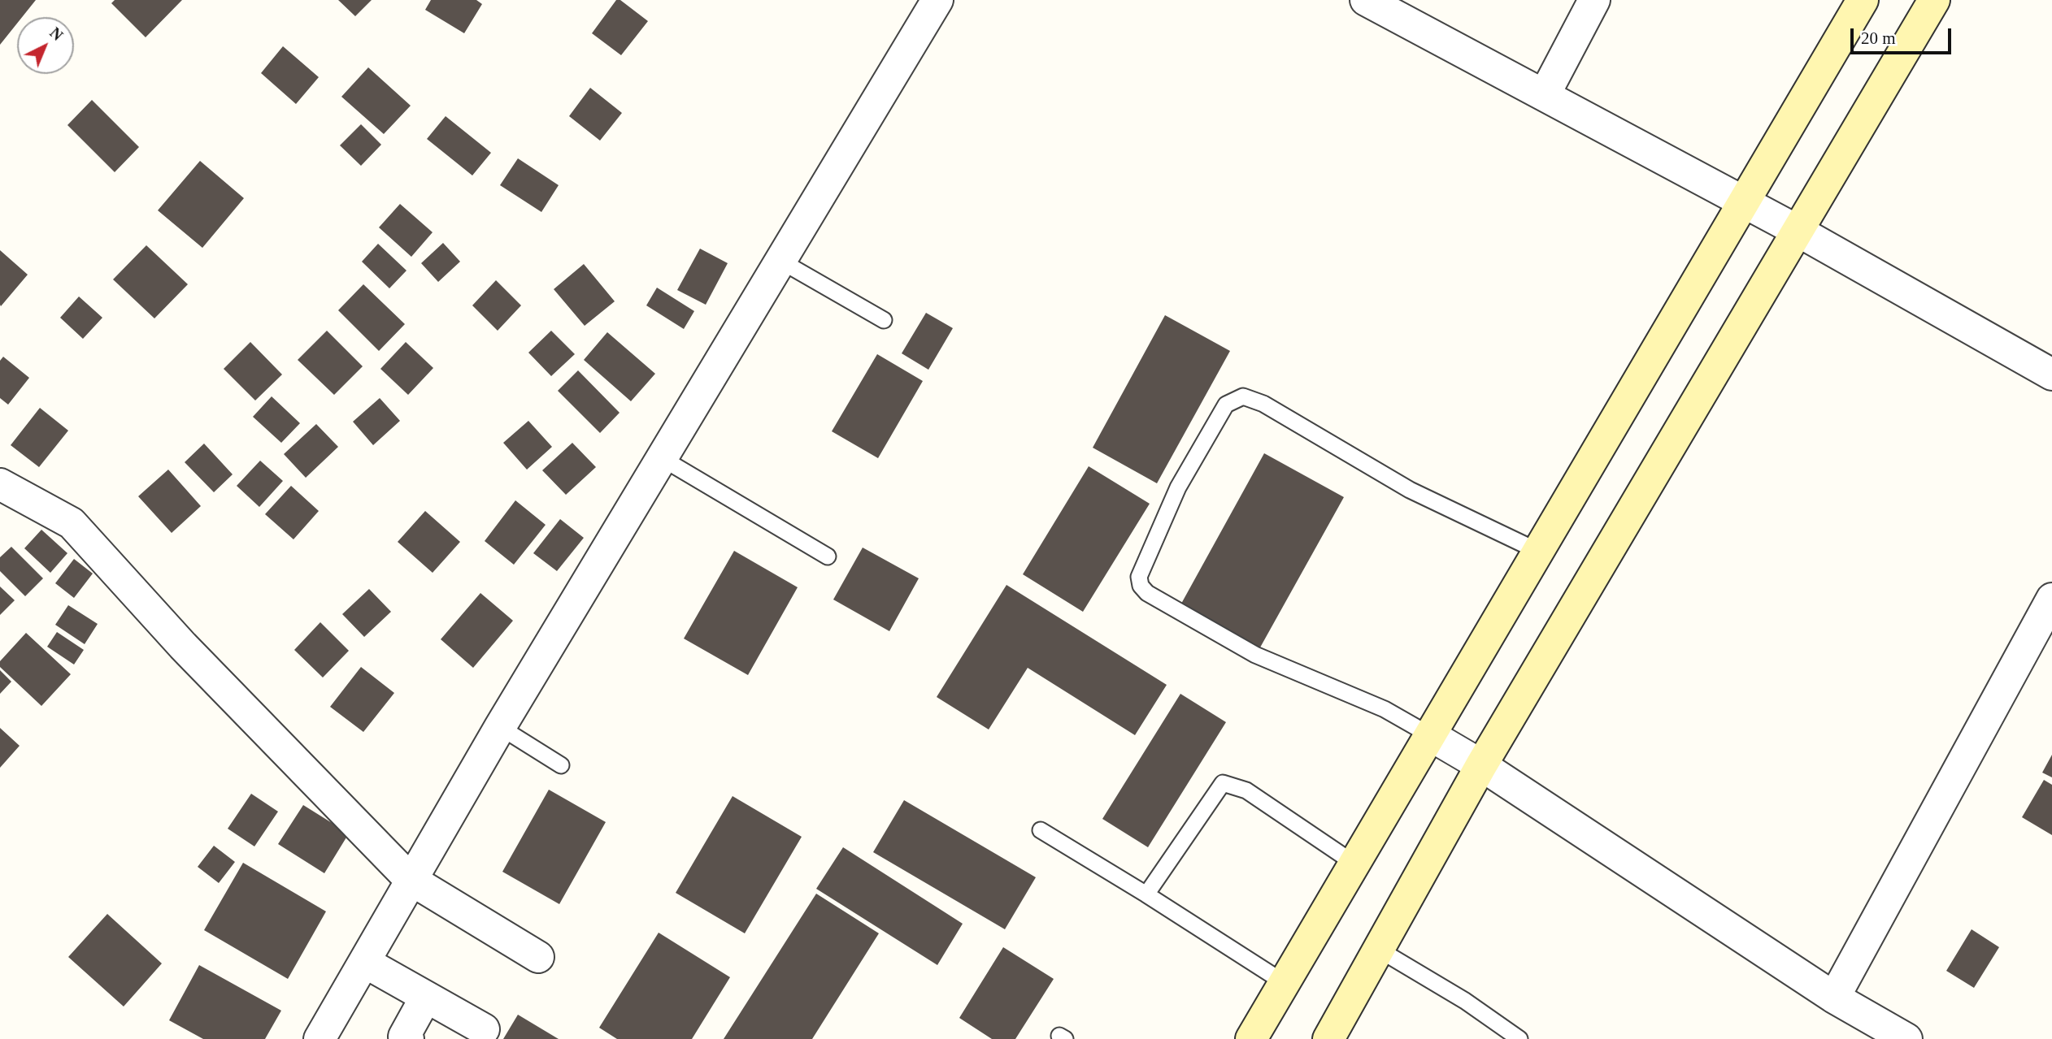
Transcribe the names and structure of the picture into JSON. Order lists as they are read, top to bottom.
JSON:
{
  "scale_bar": "20 m",
  "north": "top right"
}
